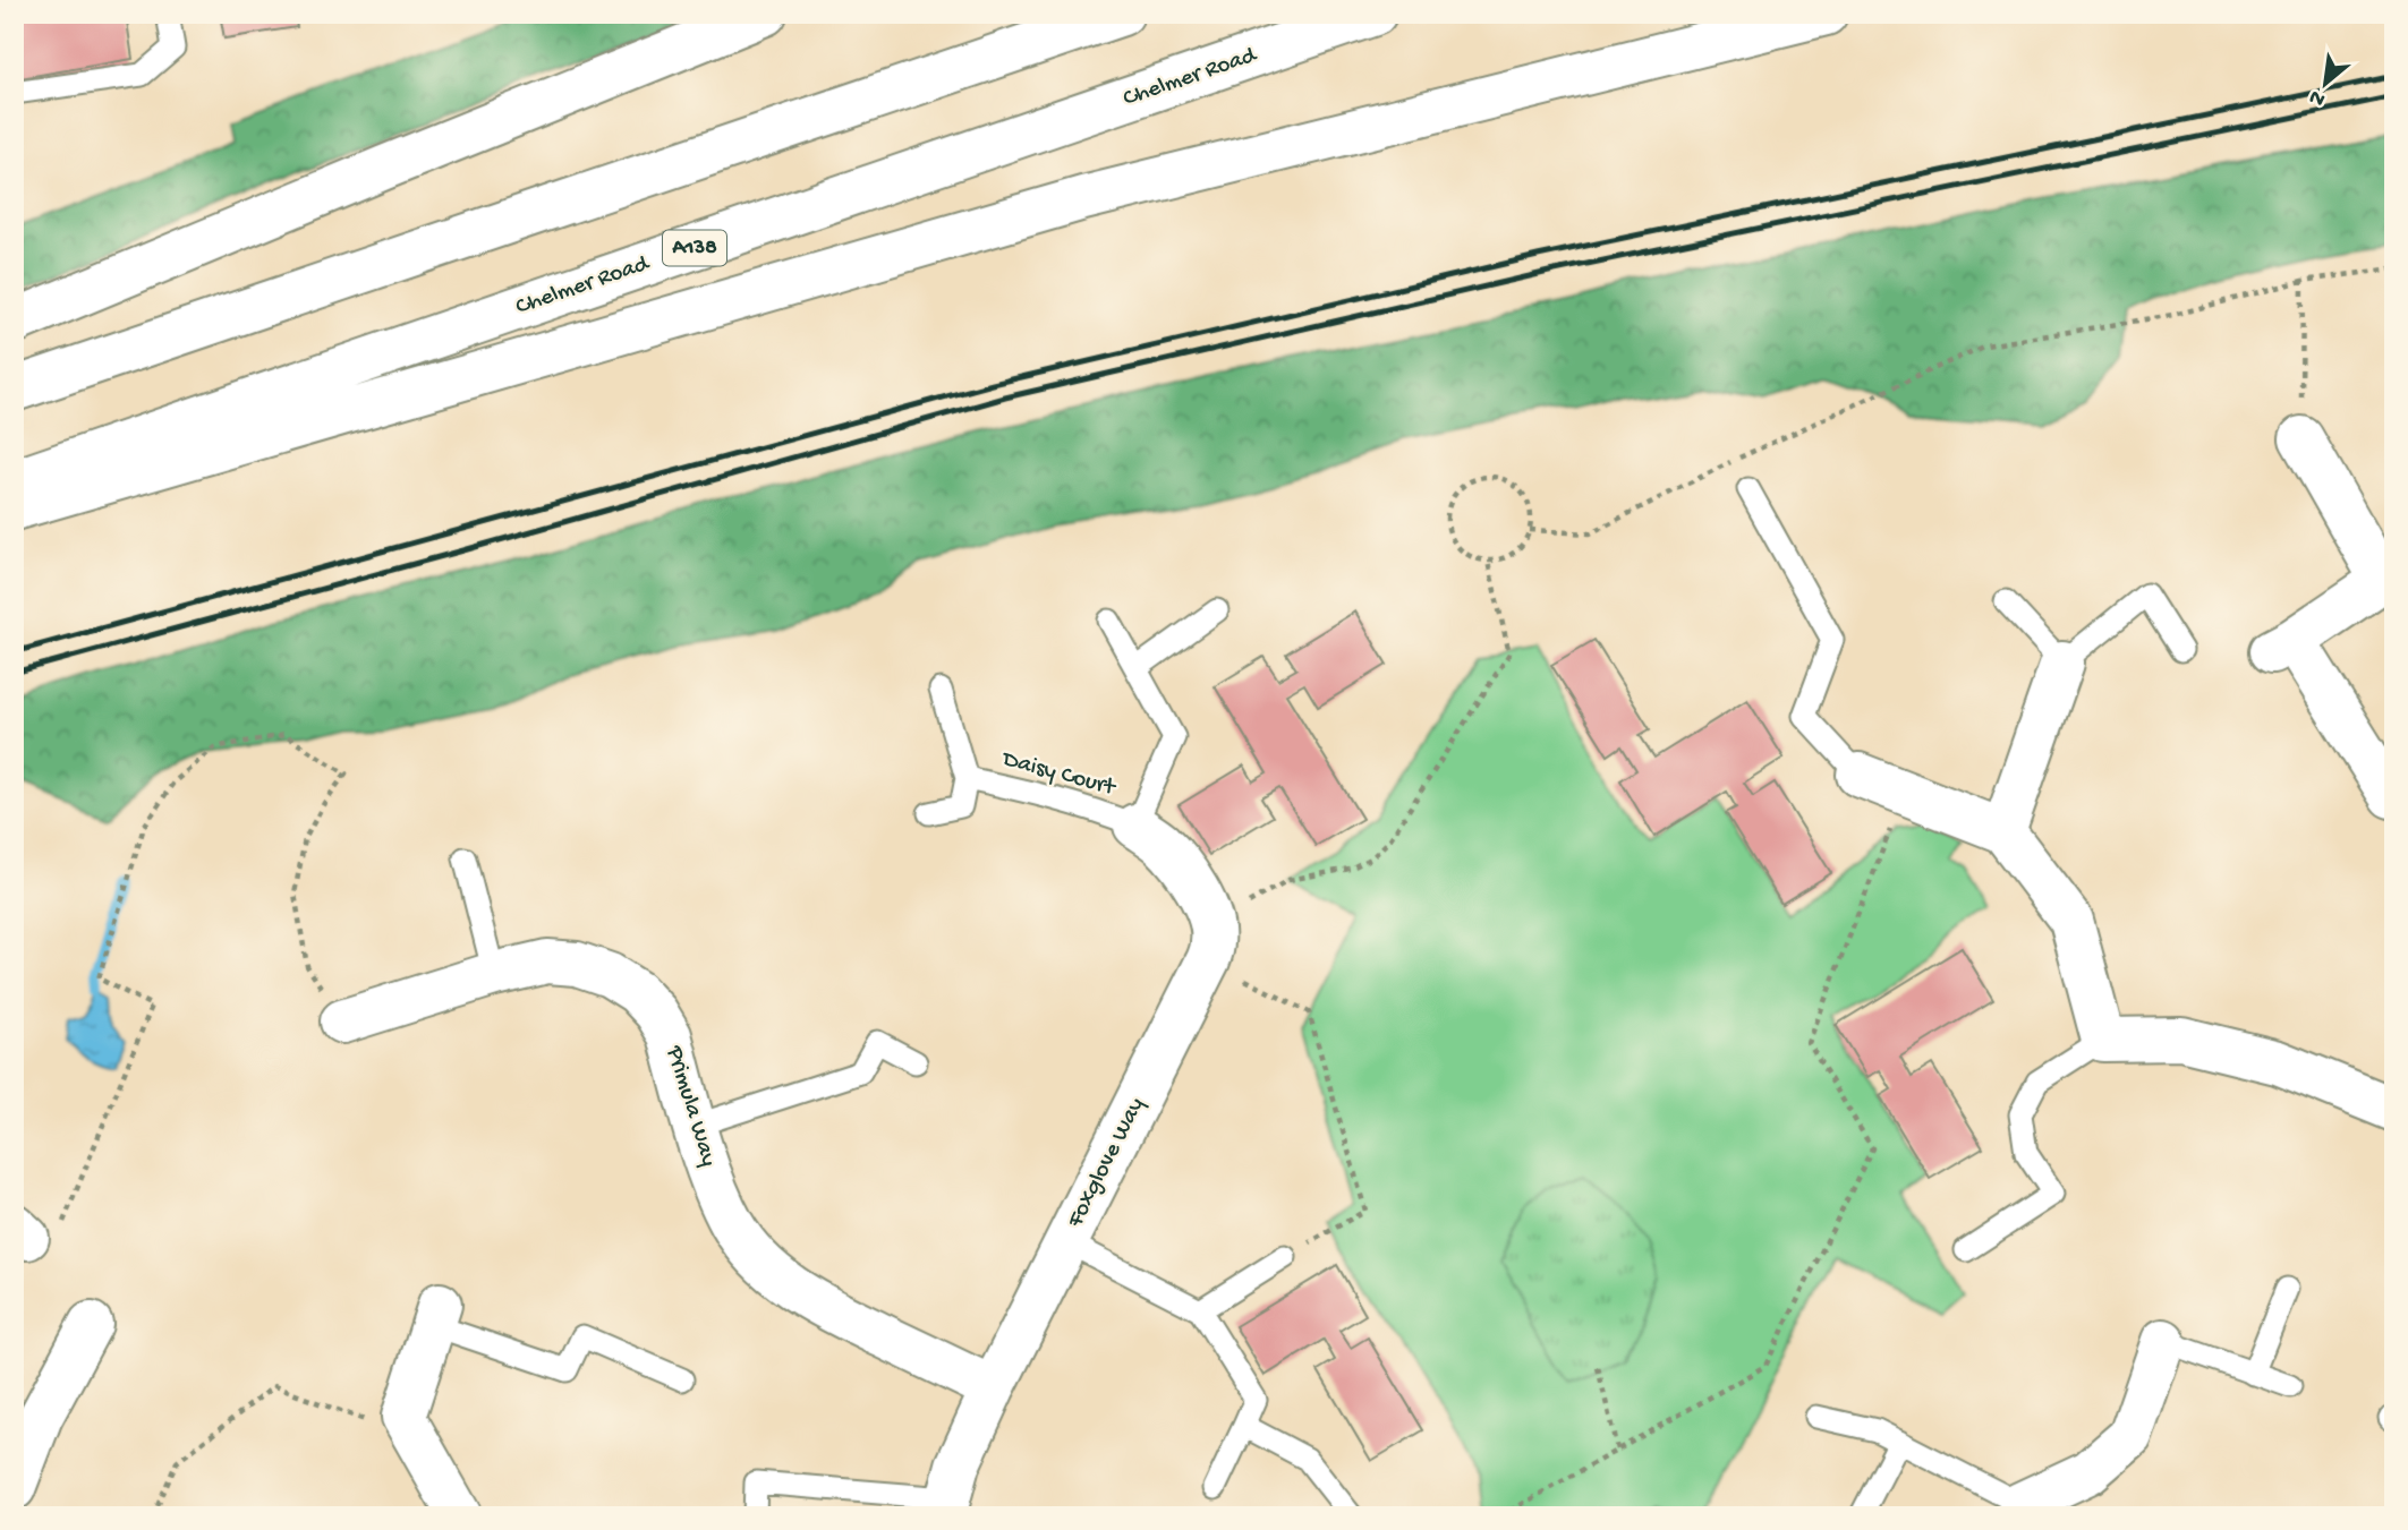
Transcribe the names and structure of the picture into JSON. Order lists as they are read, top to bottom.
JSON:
{
  "streets": {
    "main road": [
      "Chelmer Road",
      "A138",
      "Primula Way",
      "Foxglove Way"
    ],
    "lane": ["Daisy Court"]
  },
  "crossings": [
    ["Primula Way", "Foxglove Way"]
  ],
  "north": "bottom left"
}
